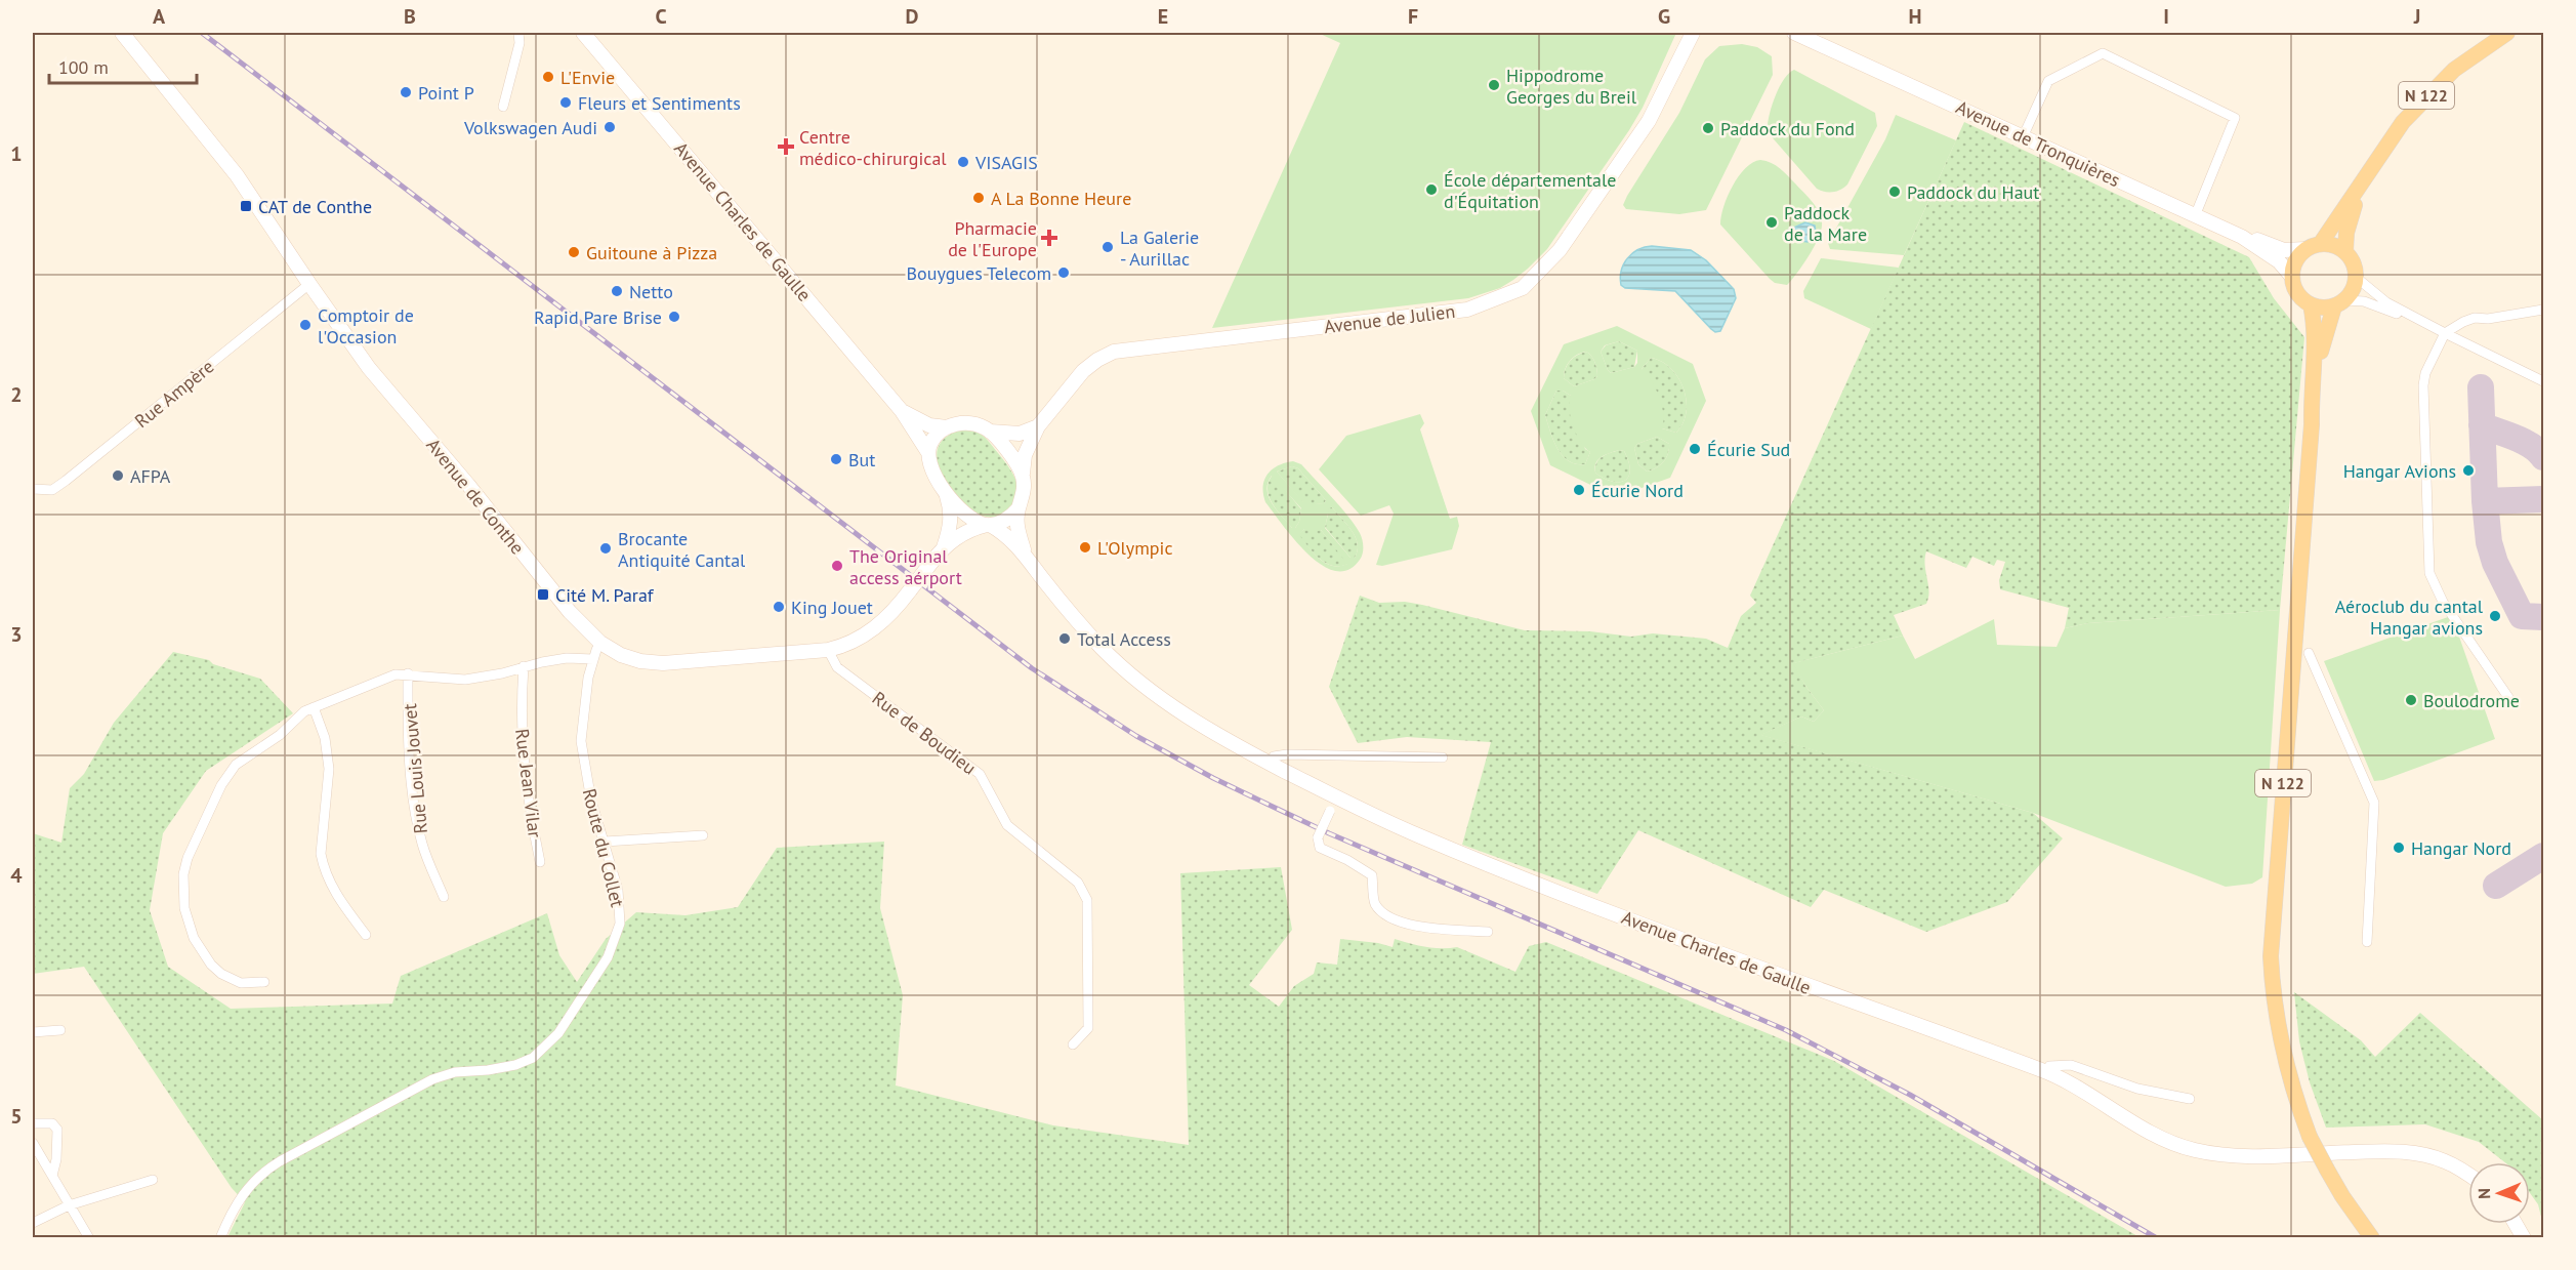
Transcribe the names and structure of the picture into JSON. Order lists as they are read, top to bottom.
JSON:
{
  "streets": {
    "main road": ["N 122"],
    "street": [
      "Avenue de Tronquières",
      "Avenue Charles de Gaulle",
      "Avenue de Julien",
      "Rue Ampère",
      "Avenue de Conthe",
      "Rue de Boudieu",
      "Rue Louis Jouvet",
      "Rue Jean Vilar",
      "Route du Collet"
    ]
  },
  "crossings": [
    ["N 122", "Avenue de Tronquières"],
    ["Avenue Charles de Gaulle", "Avenue de Julien"],
    ["Avenue Charles de Gaulle", "Avenue de Conthe"],
    ["Avenue de Julien", "Avenue de Conthe"],
    ["Rue Ampère", "Avenue de Conthe"],
    ["Avenue de Conthe", "Rue de Boudieu"],
    ["Avenue de Conthe", "Route du Collet"]
  ],
  "places": {
    "other": [
      "L'Envie",
      "Hippodrome Georges du Breil",
      "Point P",
      "Fleurs et Sentiments",
      "Volkswagen Audi",
      "Paddock du Fond",
      "VISAGIS",
      "École départementale d'Équitation",
      "Paddock du Haut",
      "A La Bonne Heure",
      "Paddock de la Mare",
      "La Galerie - Aurillac",
      "Guitoune à Pizza",
      "Bouygues Telecom",
      "Netto",
      "Rapid Pare Brise",
      "Comptoir de l'Occasion",
      "Écurie Sud",
      "But",
      "Hangar Avions",
      "AFPA",
      "Écurie Nord",
      "L'Olympic",
      "Brocante Antiquité Cantal",
      "The Original access aérport",
      "King Jouet",
      "Aéroclub du cantal Hangar avions",
      "Total Access",
      "Boulodrome",
      "Hangar Nord"
    ],
    "health": ["Centre médico-chirurgical", "Pharmacie de l'Europe"],
    "transit": ["CAT de Conthe", "Cité M. Paraf"]
  },
  "scale_bar": "100 m",
  "north": "left",
  "grid": {
    "columns": [
      "A",
      "B",
      "C",
      "D",
      "E",
      "F",
      "G",
      "H",
      "I",
      "J"
    ],
    "rows": [
      "1",
      "2",
      "3",
      "4",
      "5"
    ]
  }
}
